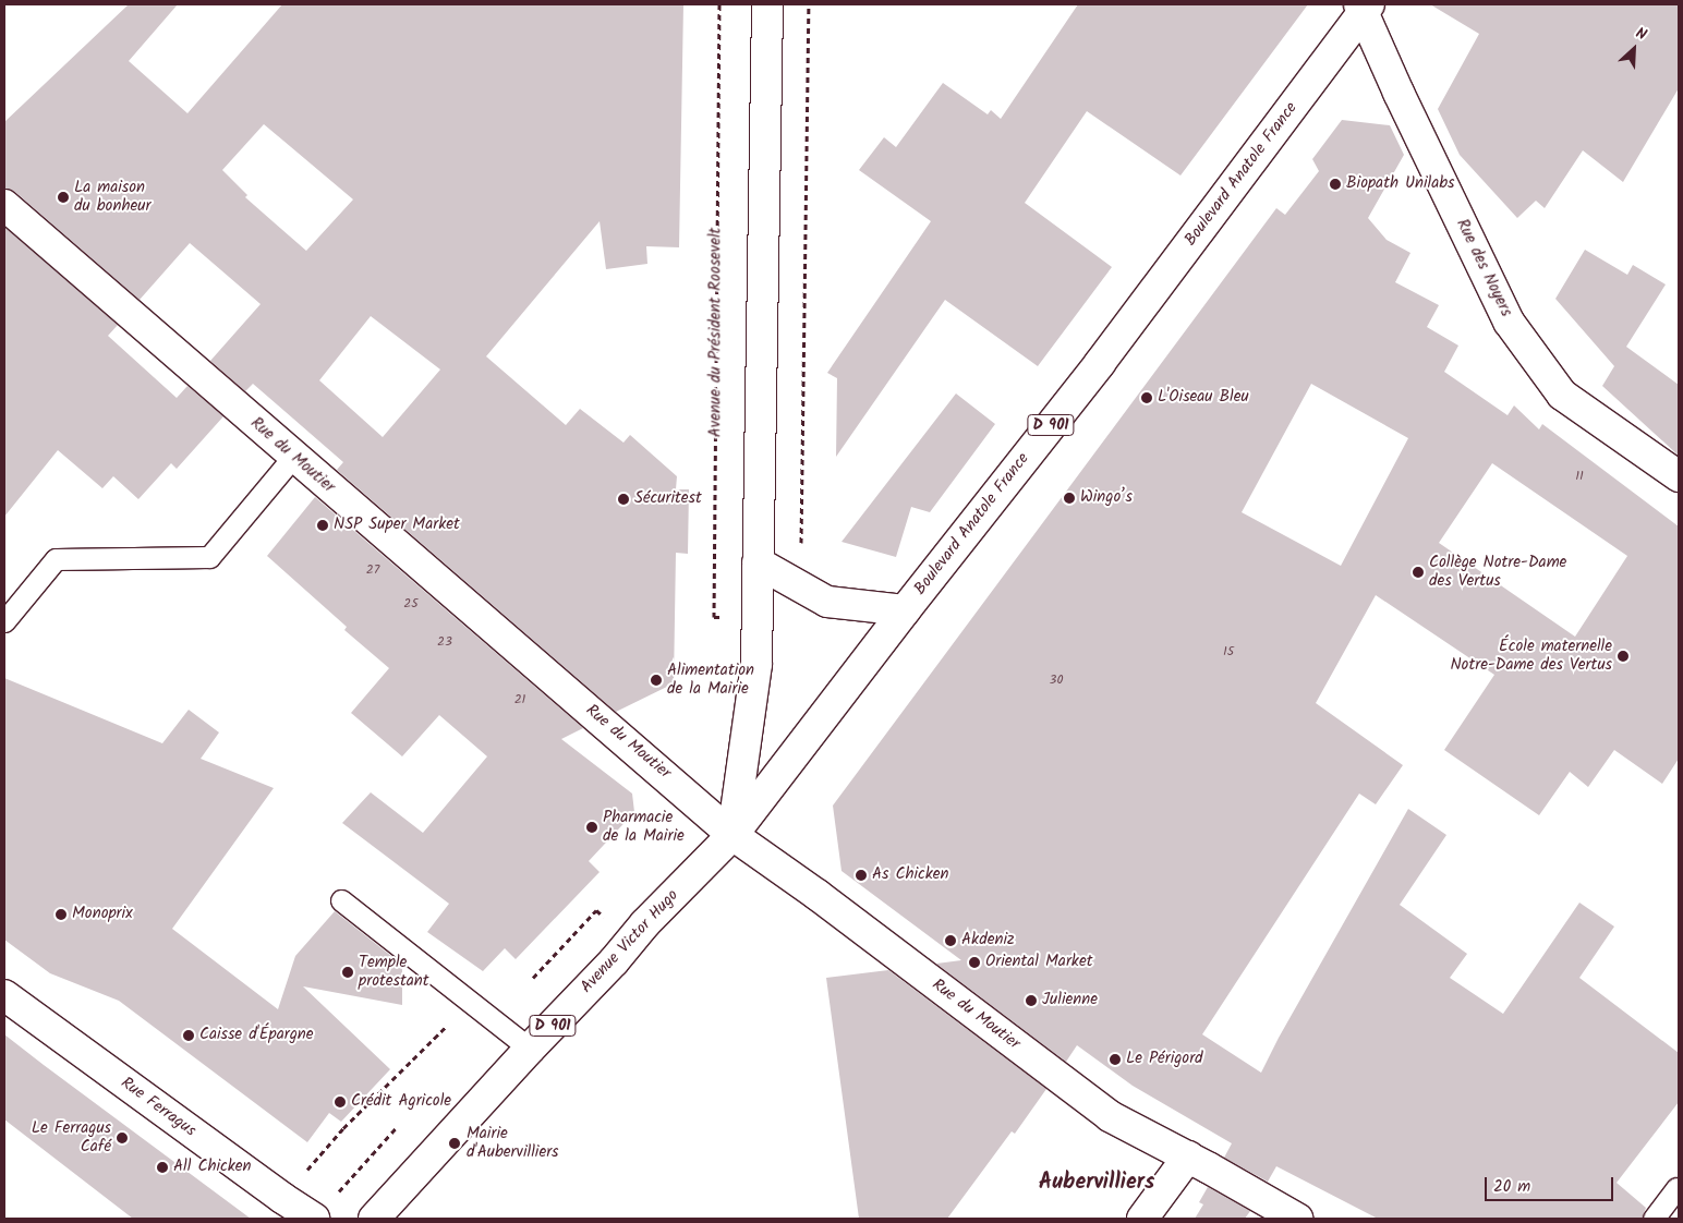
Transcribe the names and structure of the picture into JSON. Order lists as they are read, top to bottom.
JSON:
{
  "streets": {
    "main road": [
      "Boulevard Anatole France",
      "Rue des Noyers",
      "D 901",
      "Rue du Moutier",
      "Avenue Victor Hugo",
      "Rue Ferragus"
    ],
    "path": ["Avenue du Président Roosevelt"]
  },
  "crossings": [
    ["Boulevard Anatole France", "Rue des Noyers"],
    ["Boulevard Anatole France", "Rue du Moutier"],
    ["Boulevard Anatole France", "Avenue Victor Hugo"],
    ["Rue du Moutier", "Avenue Victor Hugo"]
  ],
  "districts": ["Aubervilliers"],
  "places": [
    "Biopath Unilabs",
    "La maison du bonheur",
    "L'Oiseau Bleu",
    "Wingo’s",
    "Sécuritest",
    "NSP Super Market",
    "Collège Notre-Dame des Vertus",
    "École maternelle Notre-Dame des Vertus",
    "Alimentation de la Mairie",
    "Pharmacie de la Mairie",
    "As Chicken",
    "Monoprix",
    "Akdeniz",
    "Oriental Market",
    "Temple protestant",
    "Julienne",
    "Caisse d'Épargne",
    "Le Périgord",
    "Crédit Agricole",
    "Le Ferragus Café",
    "Mairie d'Aubervilliers",
    "All Chicken"
  ],
  "house_numbers": [
    "11",
    "27",
    "25",
    "23",
    "15",
    "30",
    "21"
  ],
  "scale_bar": "20 m",
  "north": "top right"
}
